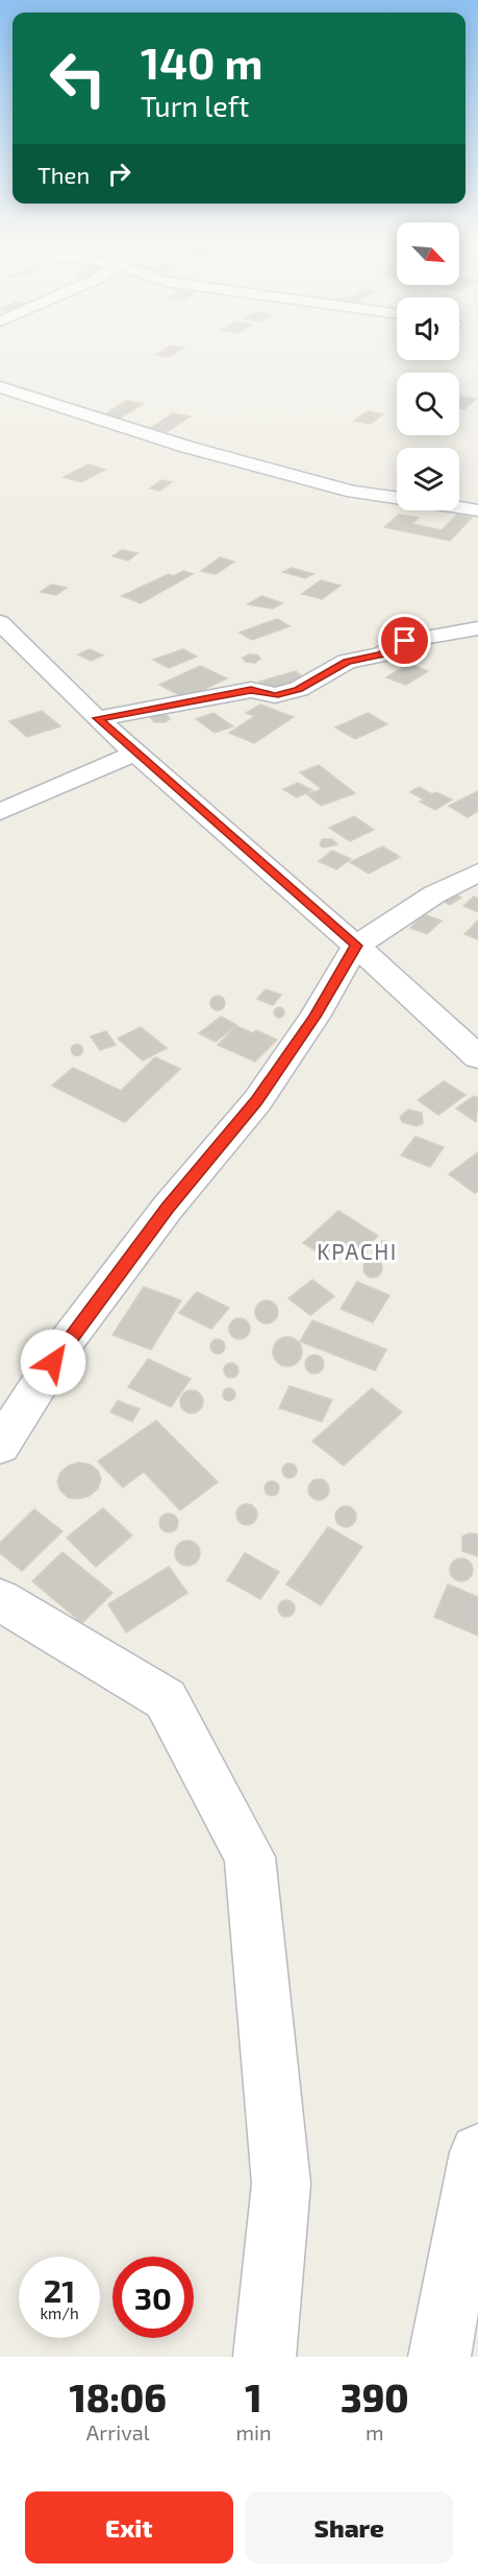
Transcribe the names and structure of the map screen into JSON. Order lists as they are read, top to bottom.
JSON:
{
  "districts": ["KPACHI"],
  "north": "bottom right",
  "page": {
    "turn": ["140 m", "Turn left"],
    "then": "Then",
    "speed": "21 km/h",
    "limit": "30",
    "eta": [
      "18:06",
      "Arrival",
      "1",
      "min",
      "390",
      "m"
    ],
    "buttons": ["Exit", "Share"]
  }
}
